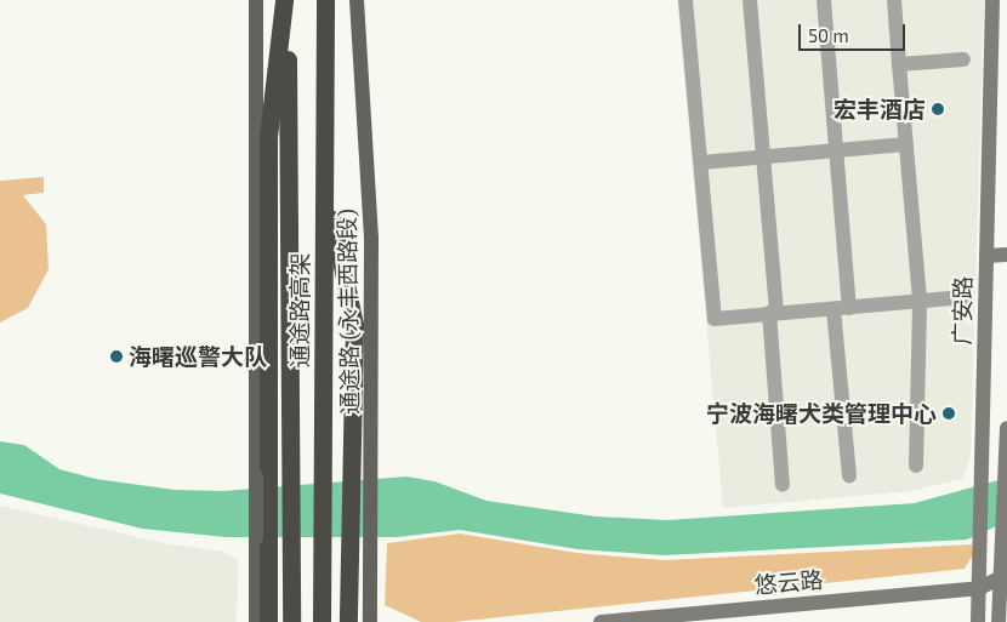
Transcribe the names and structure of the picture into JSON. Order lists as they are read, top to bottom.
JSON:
{
  "streets": {
    "highway": ["通途路高架"],
    "main road": ["通途路 (永丰西路段)"],
    "street": ["广安路", "悠云路"]
  },
  "crossings": [
    ["广安路", "悠云路"]
  ],
  "places": ["宏丰酒店", "海曙巡警大队", "宁波海曙犬类管理中心"],
  "scale_bar": "50 m"
}
